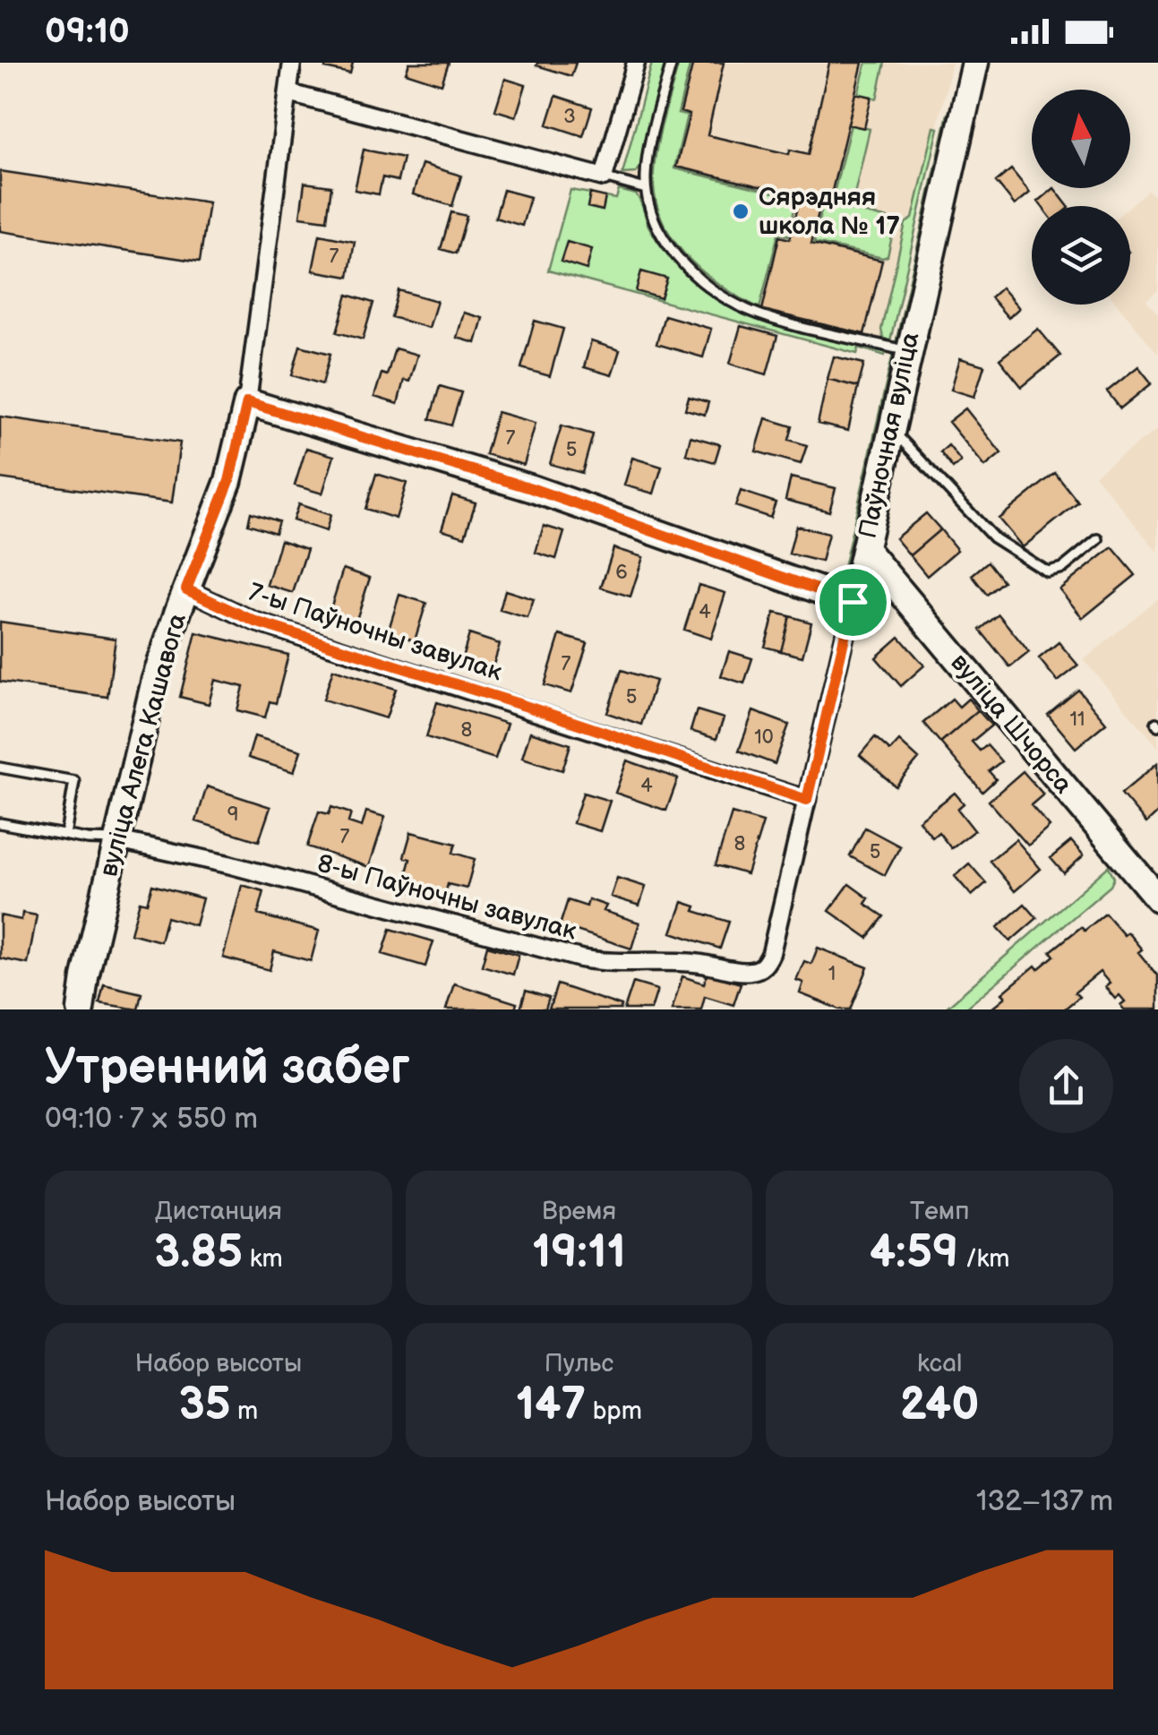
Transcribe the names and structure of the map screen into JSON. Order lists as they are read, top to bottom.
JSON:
{
  "streets": {
    "street": [
      "Паўночная вуліца",
      "7-ы Паўночны завулак",
      "вуліца Шчорса",
      "вуліца Алега Кашавога",
      "8-ы Паўночны завулак"
    ]
  },
  "crossings": [
    ["Паўночная вуліца", "7-ы Паўночны завулак"],
    ["Паўночная вуліца", "вуліца Шчорса"],
    ["Паўночная вуліца", "8-ы Паўночны завулак"],
    ["7-ы Паўночны завулак", "вуліца Алега Кашавога"],
    ["вуліца Алега Кашавога", "8-ы Паўночны завулак"]
  ],
  "places": ["Сярэдняя школа № 17"],
  "house_numbers": [
    "3",
    "7",
    "7",
    "5",
    "6",
    "4",
    "7",
    "5",
    "11",
    "8",
    "10",
    "4",
    "9",
    "7",
    "8",
    "5",
    "1"
  ],
  "north": "top",
  "page": {
    "status": "09:10",
    "heading": ["Утренний забег", "09:10 · 7 × 550 m"],
    "stats": [
      ["Дистанция", "3.85 km"],
      ["Время", "19:11"],
      ["Темп", "4:59 /km"],
      ["Набор высоты", "35 m"],
      ["Пульс", "147 bpm"],
      ["kcal", "240"]
    ],
    "chart": ["Набор высоты", "132–137 m"]
  }
}
